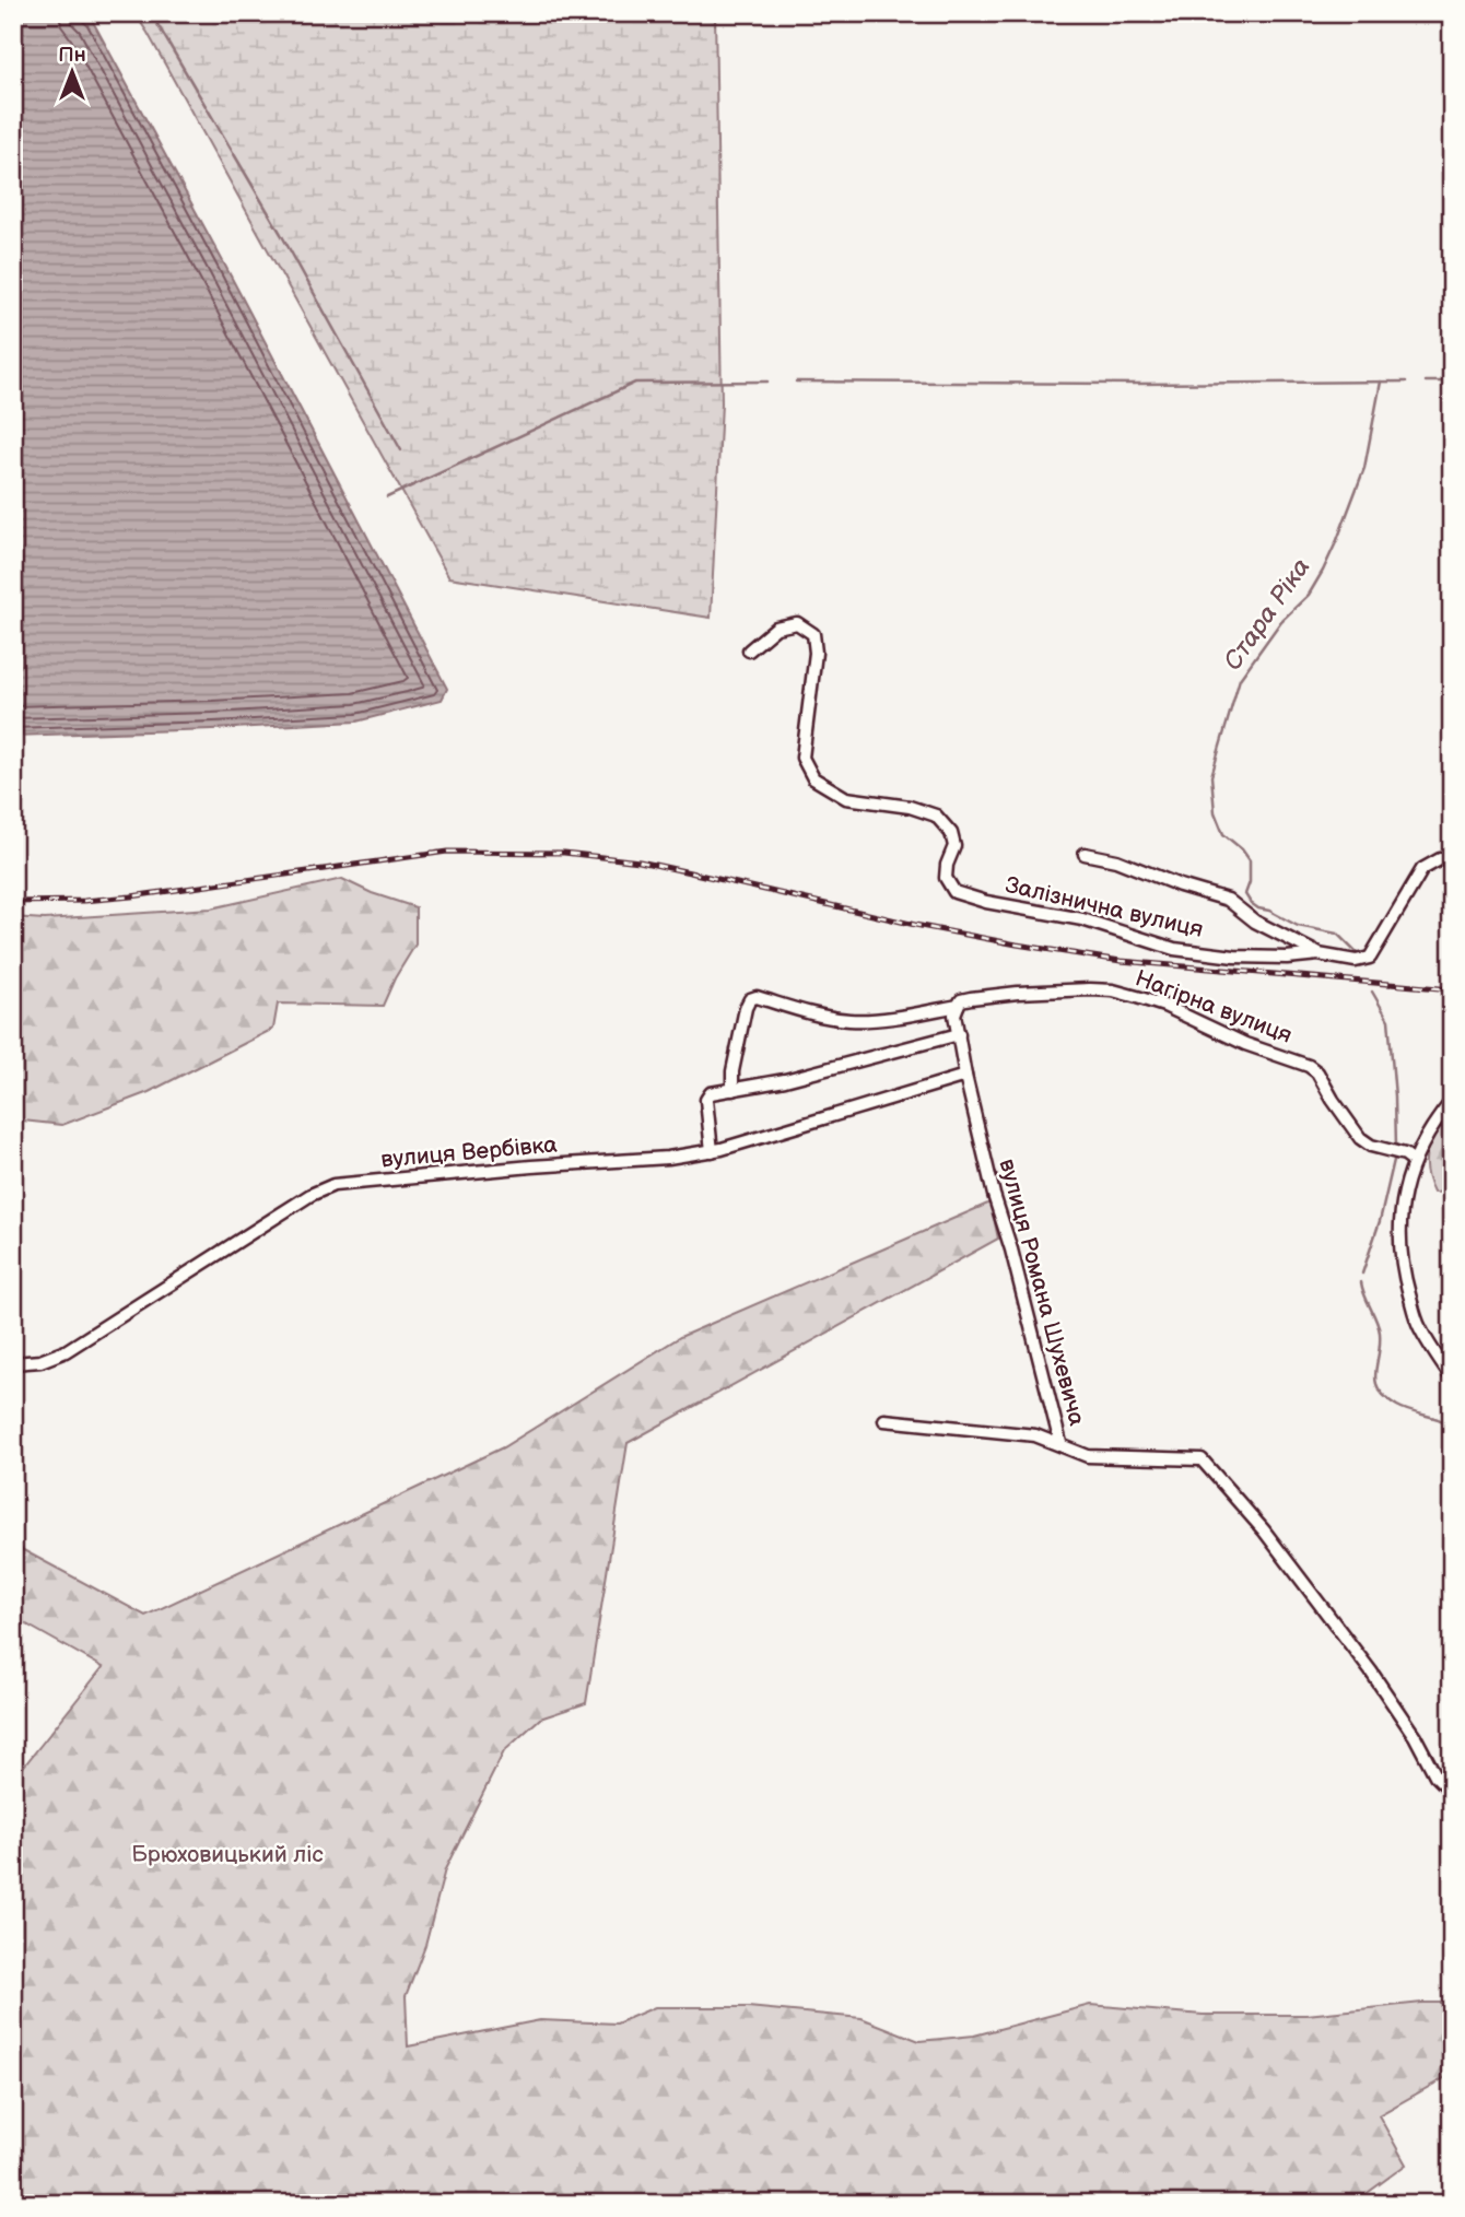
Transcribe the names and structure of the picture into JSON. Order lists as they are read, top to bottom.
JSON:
{
  "streets": {
    "street": [
      "Залізнична вулиця",
      "Нагірна вулиця",
      "вулиця Вербівка",
      "вулиця Романа Шухевича"
    ]
  },
  "crossings": [
    ["Нагірна вулиця", "вулиця Романа Шухевича"],
    ["вулиця Вербівка", "вулиця Романа Шухевича"]
  ],
  "water": ["Стара Ріка"],
  "parks": ["Брюховицький ліс"],
  "north": "top"
}
